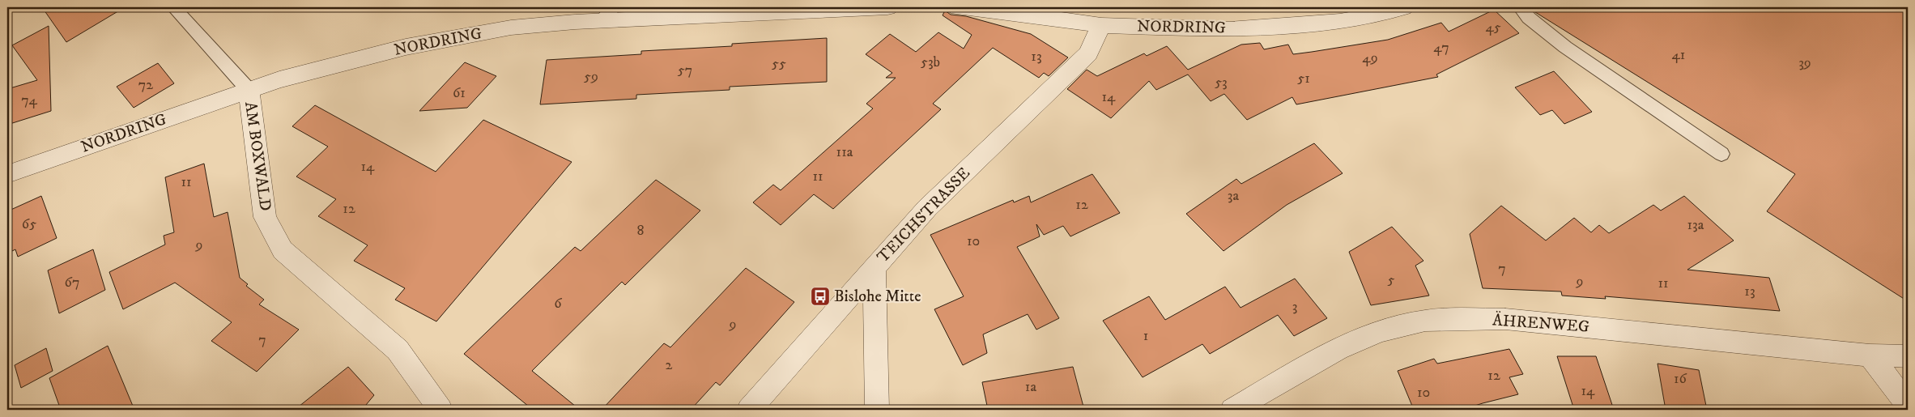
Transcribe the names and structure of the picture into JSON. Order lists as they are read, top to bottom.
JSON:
{
  "streets": {
    "street": [
      "NORDRING",
      "AM BOXWALD",
      "TEICHSTRASSE",
      "ÄHRENWEG"
    ]
  },
  "crossings": [
    ["NORDRING", "AM BOXWALD"],
    ["NORDRING", "TEICHSTRASSE"]
  ],
  "places": {
    "bus stop": ["Bislohe Mitte"]
  },
  "house_numbers": [
    "45",
    "47",
    "41",
    "13",
    "49",
    "53b",
    "39",
    "55",
    "57",
    "59",
    "51",
    "53",
    "72",
    "61",
    "14",
    "74",
    "11a",
    "14",
    "11",
    "11",
    "3a",
    "12",
    "12",
    "65",
    "13a",
    "8",
    "10",
    "9",
    "7",
    "5",
    "9",
    "67",
    "11",
    "13",
    "6",
    "3",
    "9",
    "1",
    "7",
    "2",
    "12",
    "16",
    "1a",
    "14",
    "10"
  ]
}
